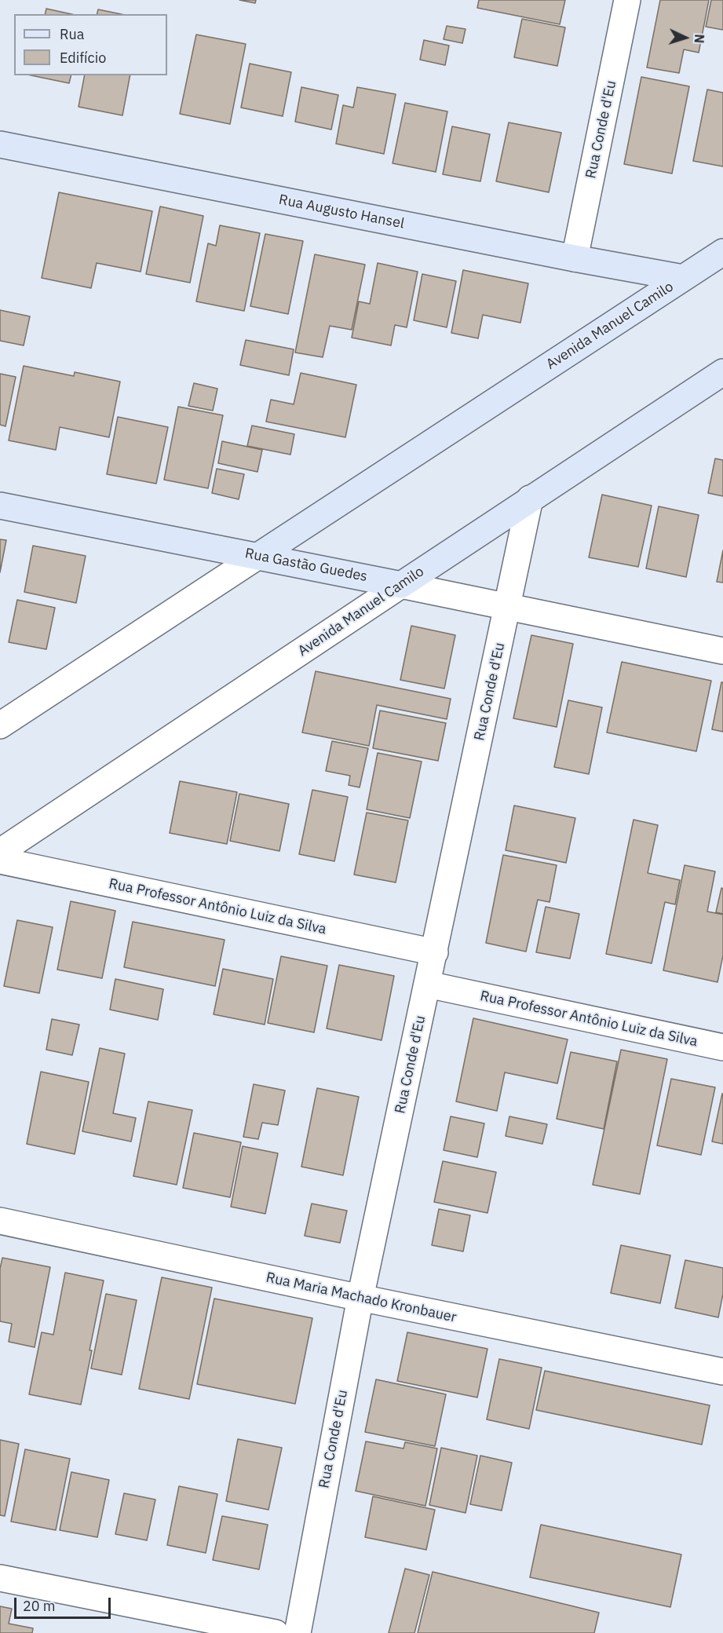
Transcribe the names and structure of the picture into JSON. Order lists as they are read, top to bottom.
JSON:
{
  "streets": {
    "street": [
      "Rua Conde d'Eu",
      "Rua Augusto Hansel",
      "Avenida Manuel Camilo",
      "Rua Gastão Guedes",
      "Rua Professor Antônio Luiz da Silva",
      "Rua Maria Machado Kronbauer"
    ]
  },
  "crossings": [
    ["Rua Conde d'Eu", "Rua Augusto Hansel"],
    ["Rua Conde d'Eu", "Avenida Manuel Camilo"],
    ["Rua Conde d'Eu", "Rua Gastão Guedes"],
    ["Rua Conde d'Eu", "Rua Professor Antônio Luiz da Silva"],
    ["Rua Conde d'Eu", "Rua Maria Machado Kronbauer"],
    ["Rua Augusto Hansel", "Avenida Manuel Camilo"],
    ["Avenida Manuel Camilo", "Rua Gastão Guedes"]
  ],
  "legend": ["Rua", "Edifício"],
  "scale_bar": "20 m",
  "north": "right"
}
